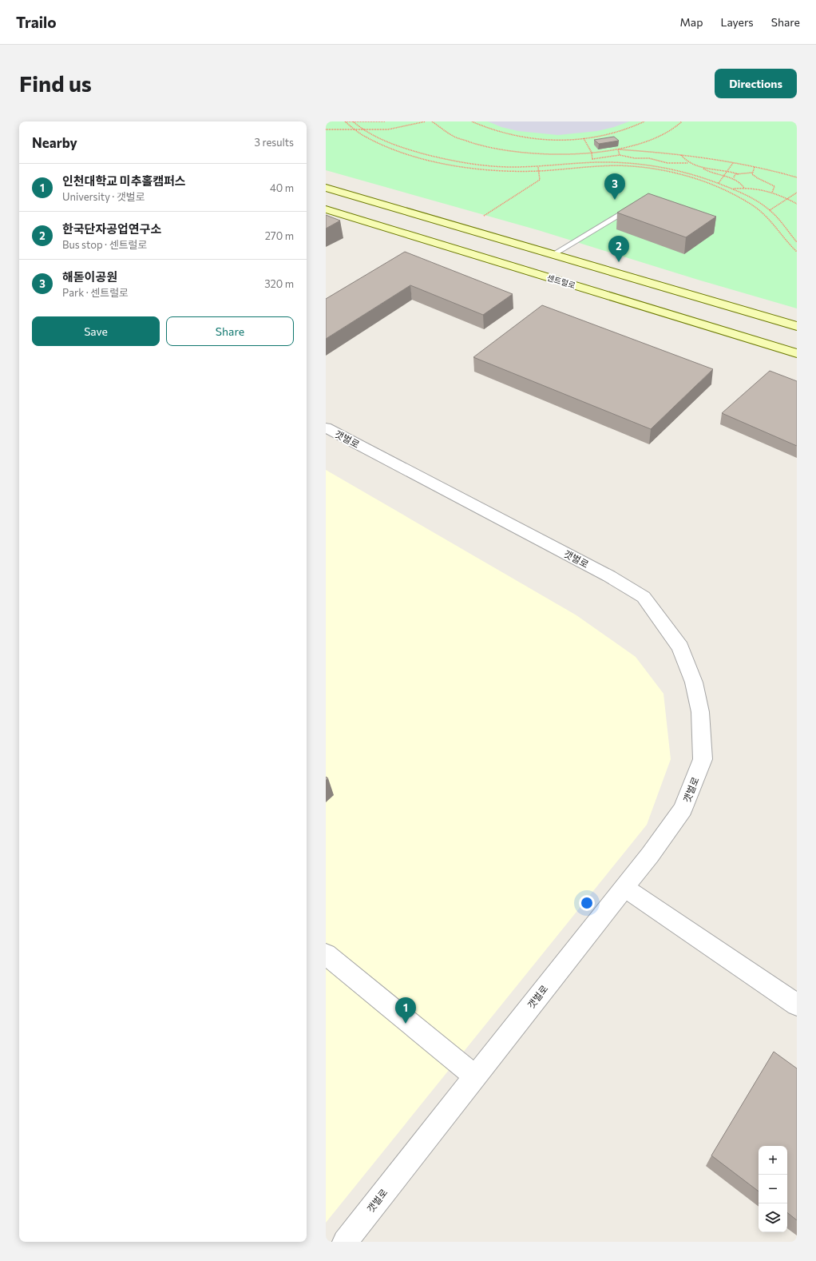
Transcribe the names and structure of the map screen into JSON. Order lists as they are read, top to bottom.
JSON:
{
  "streets": {
    "main road": ["센트럴로"],
    "street": ["갯벌로"]
  },
  "page": {
    "header": "Trailo",
    "nav": ["Map", "Layers", "Share"],
    "buttons": [
      "Directions",
      ["Save", "Share"]
    ],
    "title": "Find us",
    "heading": ["Nearby", "3 results"],
    "list": [
      {
        "mark": "1",
        "name": "인천대학교 미추홀캠퍼스",
        "note": "University · 갯벌로",
        "value": "40 m"
      },
      {
        "mark": "2",
        "name": "한국단자공업연구소",
        "note": "Bus stop · 센트럴로",
        "value": "270 m"
      },
      {
        "mark": "3",
        "name": "해돋이공원",
        "note": "Park · 센트럴로",
        "value": "320 m"
      }
    ],
    "pins": ["3", "2", "1"],
    "map_buttons": ["+", "−"]
  }
}
